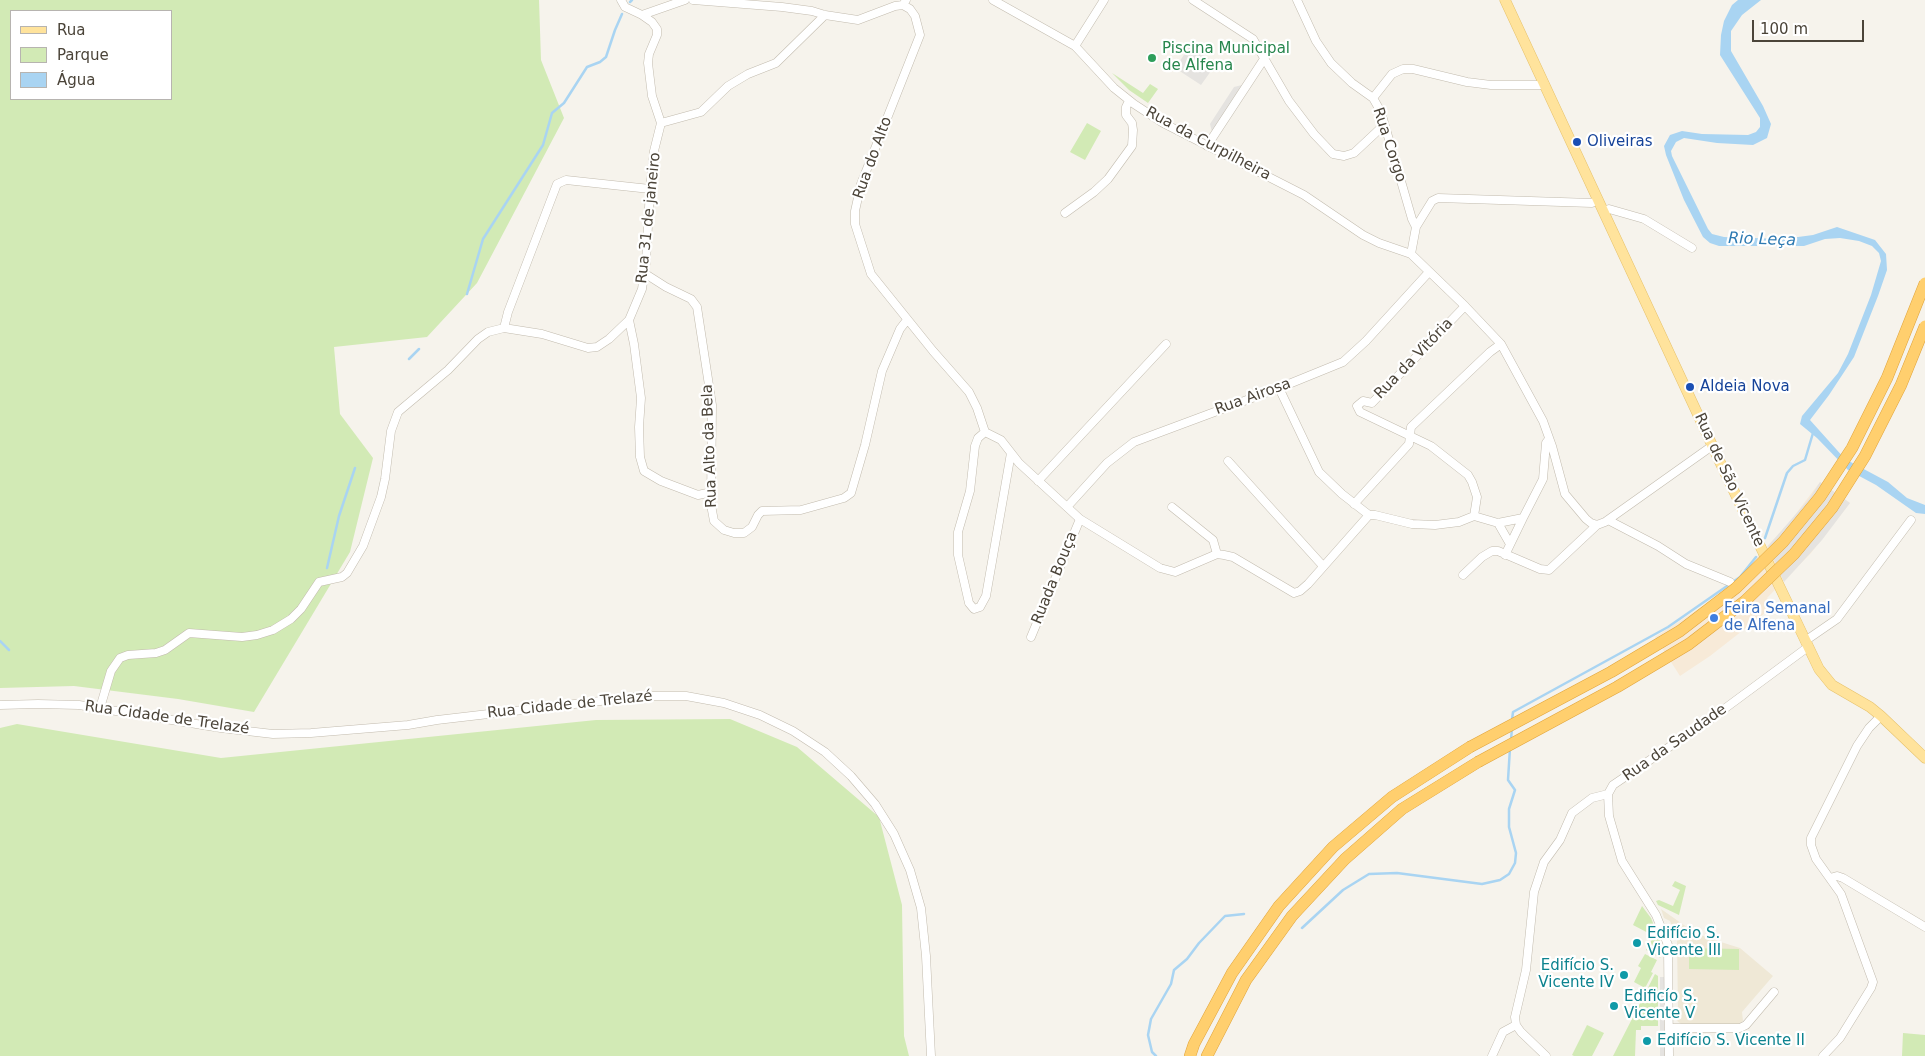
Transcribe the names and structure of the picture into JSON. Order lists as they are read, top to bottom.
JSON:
{
  "streets": {
    "main road": ["Rua de São Vicente"],
    "street": [
      "Rua da Curpilheira",
      "Rua Corgo",
      "Rua do Alto",
      "Rua 31 de janeiro",
      "Rua da Vitória",
      "Rua Airosa",
      "Rua Alto da Bela",
      "Ruada Bouça",
      "Rua Cidade de Trelazé",
      "Rua da Saudade"
    ]
  },
  "crossings": [
    ["Rua do Alto", "Rua Alto da Bela"],
    ["Rua 31 de janeiro", "Rua Alto da Bela"],
    ["Rua de São Vicente", "Rua da Saudade"]
  ],
  "water": ["Rio Leça"],
  "places": [
    "Piscina Municipal de Alfena",
    "Oliveiras",
    "Aldeia Nova",
    "Feira Semanal de Alfena",
    "Edifício S. Vicente III",
    "Edifício S. Vicente IV",
    "Edificío S. Vicente V",
    "Edifício S. Vicente II"
  ],
  "legend": ["Rua", "Parque", "Água"],
  "scale_bar": "100 m"
}
